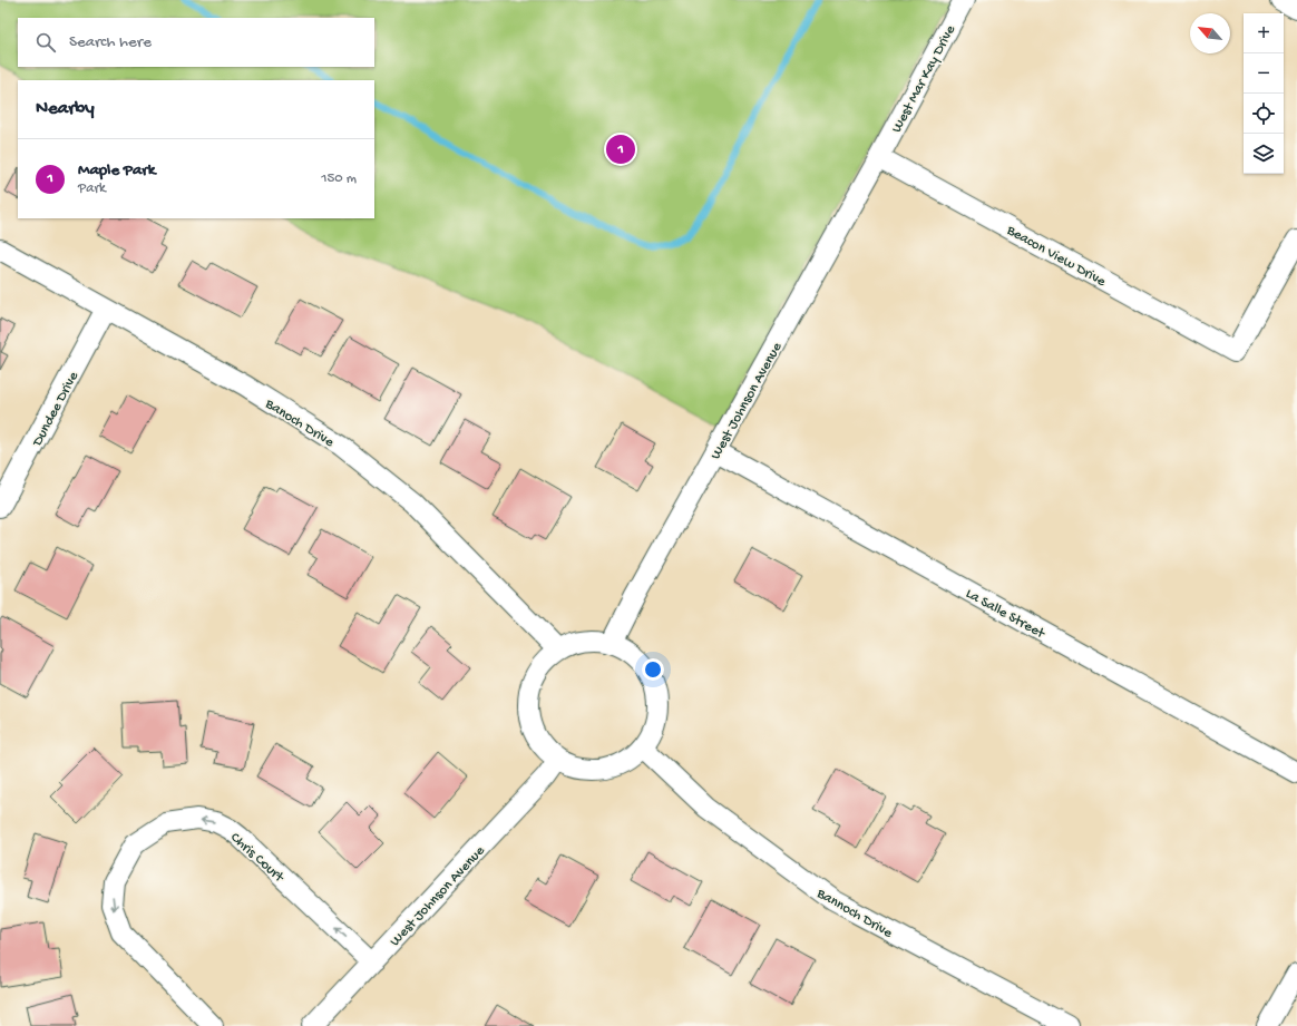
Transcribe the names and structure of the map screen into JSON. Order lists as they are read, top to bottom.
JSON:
{
  "streets": {
    "street": [
      "West Mar Kay Drive",
      "Beacon View Drive",
      "West Johnson Avenue",
      "Dundee Drive",
      "Banoch Drive",
      "La Salle Street",
      "Chris Court",
      "Bannoch Drive"
    ]
  },
  "crossings": [
    ["West Mar Kay Drive", "Beacon View Drive"],
    ["West Mar Kay Drive", "West Johnson Avenue"],
    ["Beacon View Drive", "West Johnson Avenue"],
    ["West Johnson Avenue", "Banoch Drive"],
    ["West Johnson Avenue", "La Salle Street"],
    ["West Johnson Avenue", "Chris Court"],
    ["West Johnson Avenue", "Bannoch Drive"],
    ["Dundee Drive", "Banoch Drive"],
    ["Banoch Drive", "Bannoch Drive"]
  ],
  "north": "top left",
  "page": {
    "map_buttons": ["+", "−"],
    "search": "Search here",
    "heading": "Nearby",
    "pins": "1",
    "list": [
      {
        "mark": "1",
        "name": "Maple Park",
        "note": "Park",
        "value": "150 m"
      }
    ]
  }
}
